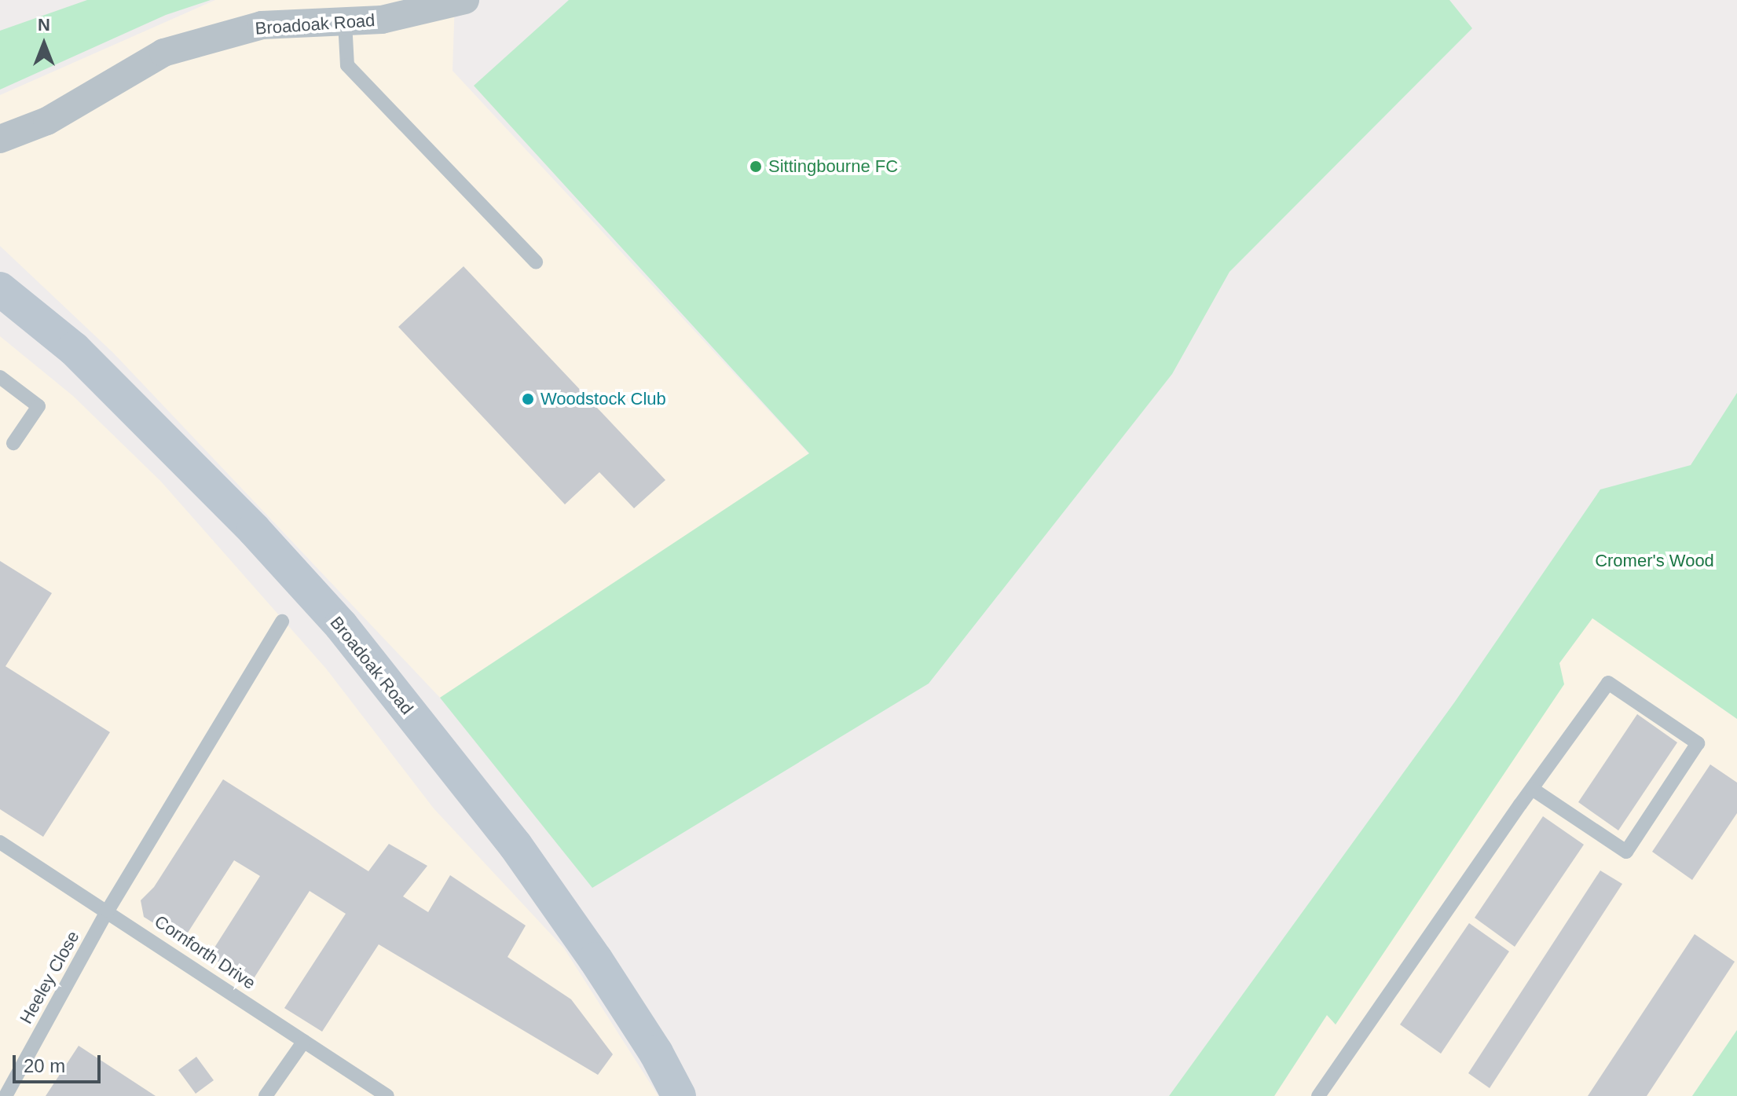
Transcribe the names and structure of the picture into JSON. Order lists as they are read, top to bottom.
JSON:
{
  "streets": {
    "street": ["Broadoak Road"],
    "lane": ["Cornforth Drive", "Heeley Close"]
  },
  "crossings": [
    ["Cornforth Drive", "Heeley Close"]
  ],
  "parks": ["Cromer's Wood"],
  "places": ["Sittingbourne FC", "Woodstock Club"],
  "scale_bar": "20 m",
  "north": "top"
}
